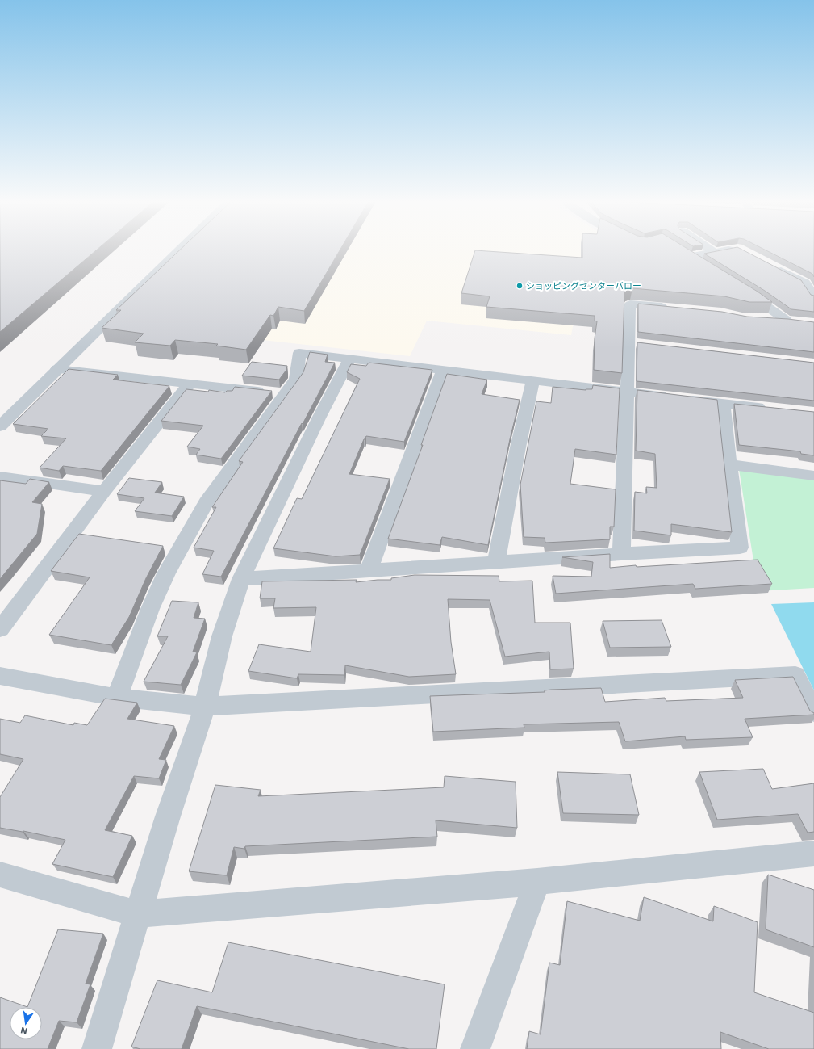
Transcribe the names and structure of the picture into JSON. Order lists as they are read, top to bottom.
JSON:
{
  "places": ["ショッピングセンターバロー"],
  "north": "bottom"
}
